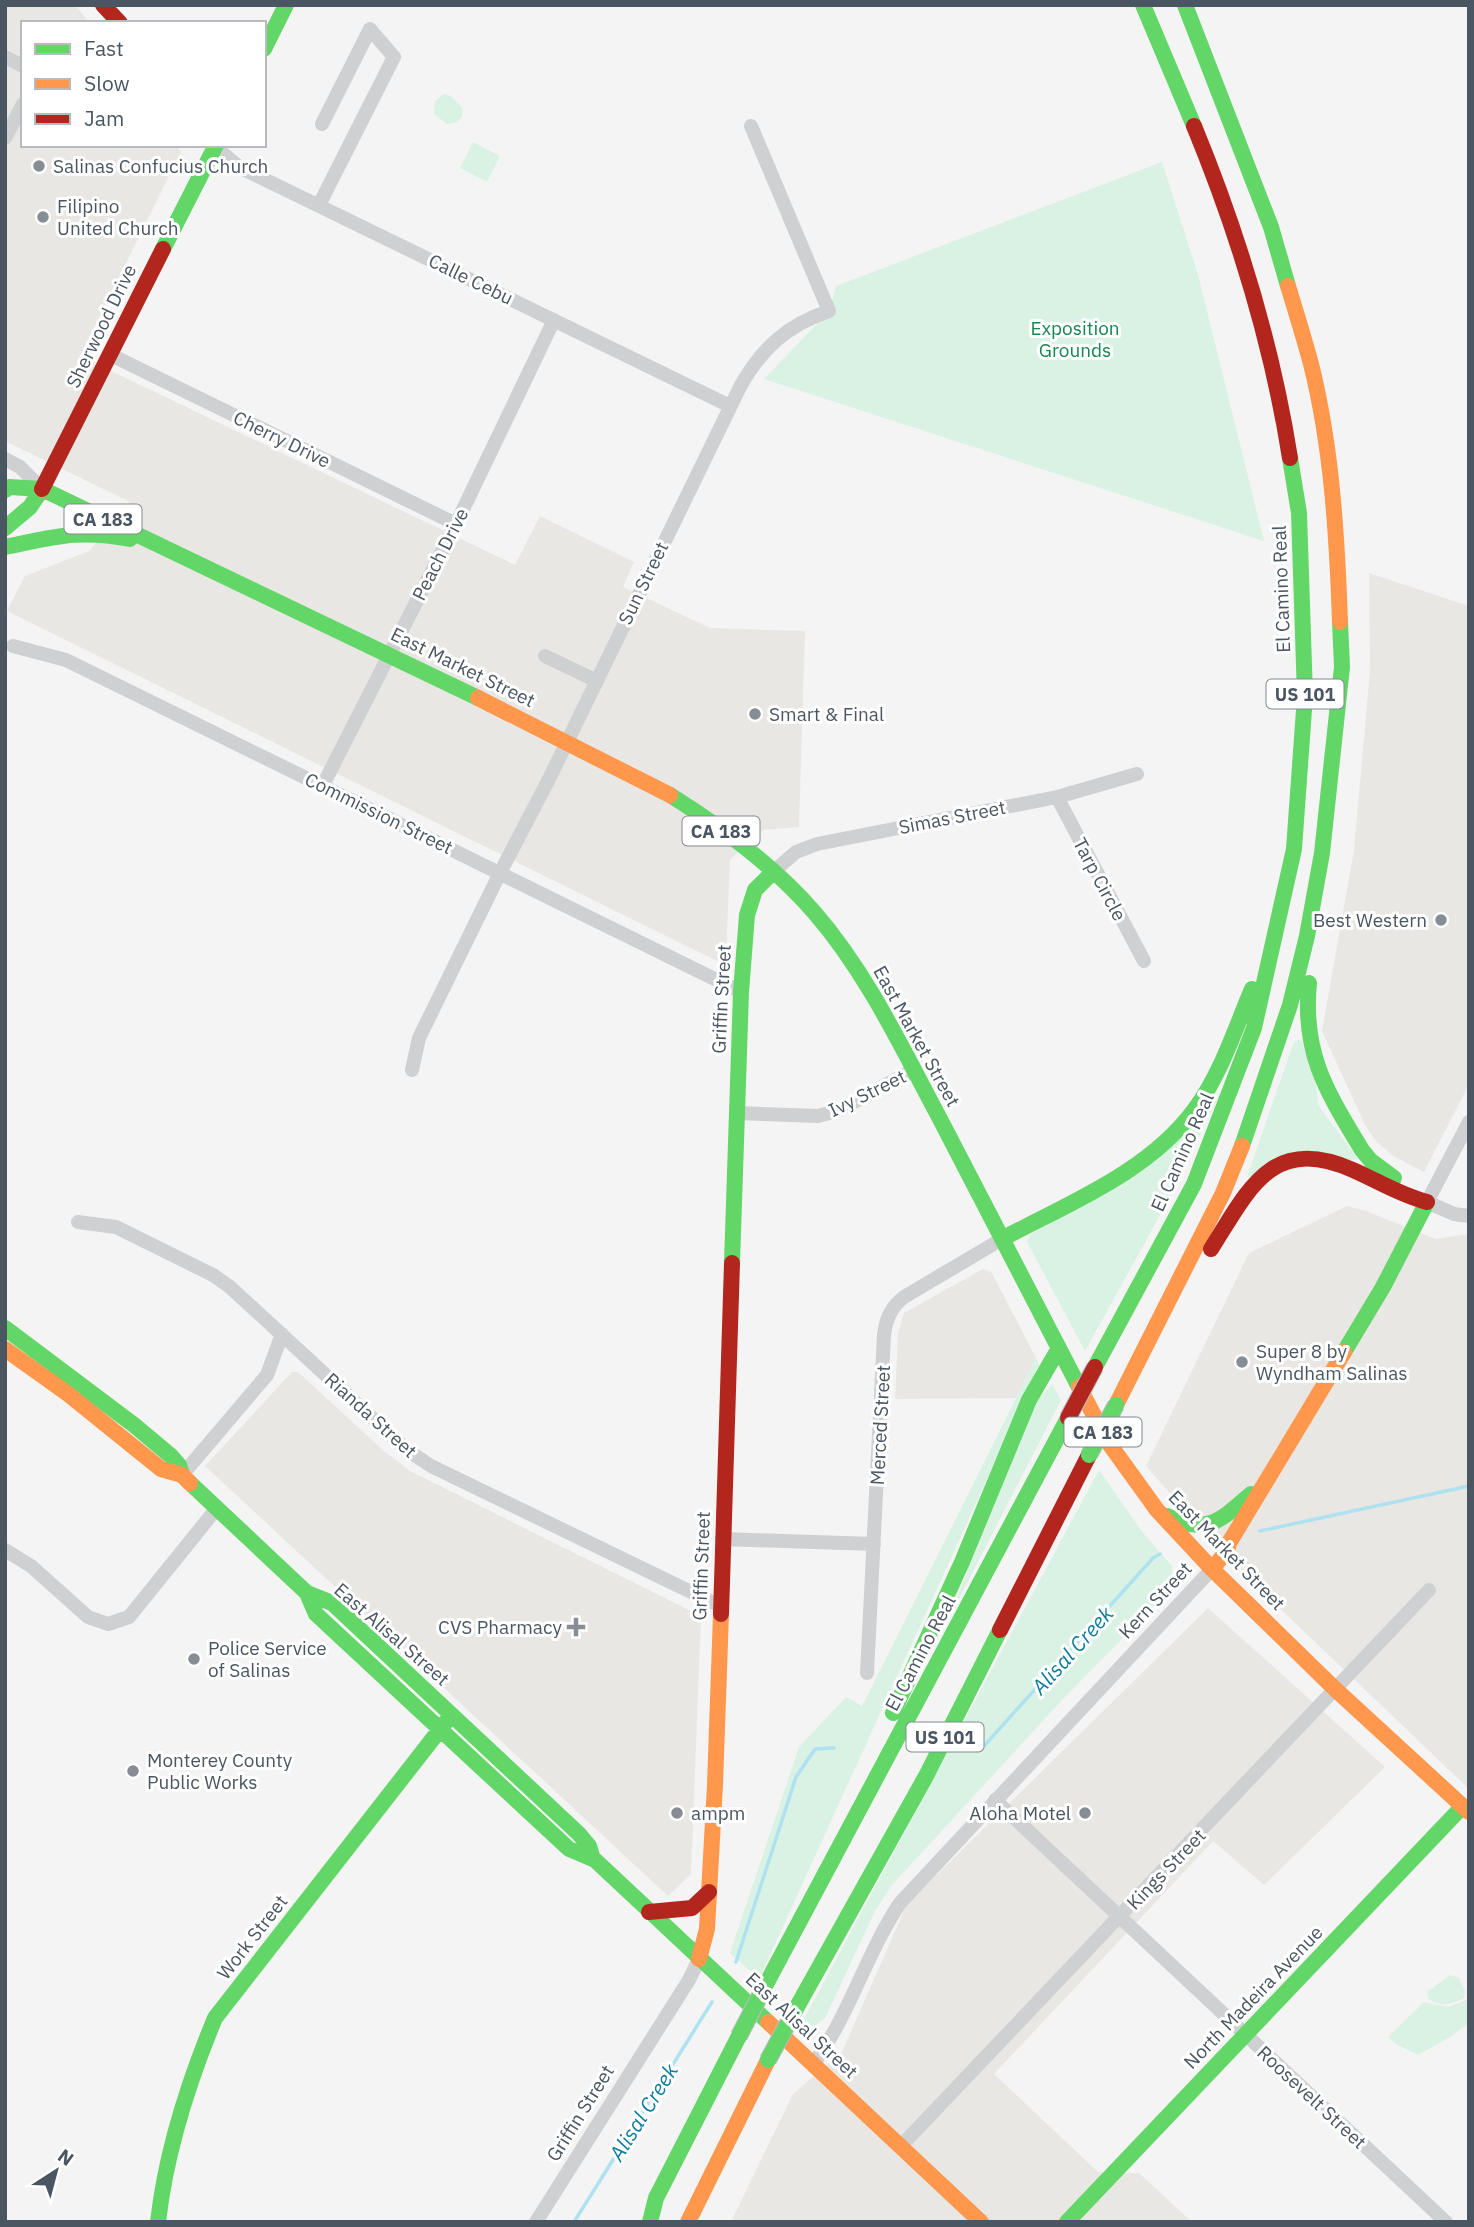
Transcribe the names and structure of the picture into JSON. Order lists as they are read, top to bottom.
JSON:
{
  "streets": {
    "main road": [
      "Sherwood Drive",
      "CA 183",
      "El Camino Real",
      "East Market Street",
      "US 101",
      "Griffin Street",
      "Kern Street",
      "East Alisal Street",
      "Work Street",
      "North Madeira Avenue"
    ],
    "street": [
      "Calle Cebu",
      "Cherry Drive",
      "Peach Drive",
      "Sun Street",
      "Commission Street",
      "Simas Street",
      "Tarp Circle",
      "Ivy Street",
      "Rianda Street",
      "Merced Street",
      "Kings Street",
      "Roosevelt Street"
    ]
  },
  "crossings": [
    ["Calle Cebu", "Peach Drive"],
    ["Calle Cebu", "Sun Street"],
    ["Sherwood Drive", "Cherry Drive"],
    ["Sherwood Drive", "CA 183"],
    ["Sherwood Drive", "East Market Street"],
    ["Cherry Drive", "Peach Drive"],
    ["CA 183", "East Market Street"],
    ["Peach Drive", "East Market Street"],
    ["Peach Drive", "Commission Street"],
    ["Sun Street", "East Market Street"],
    ["Sun Street", "Commission Street"],
    ["East Market Street", "Simas Street"],
    ["East Market Street", "Griffin Street"],
    ["East Market Street", "Ivy Street"],
    ["East Market Street", "Merced Street"],
    ["East Market Street", "Kern Street"],
    ["East Market Street", "Kings Street"],
    ["East Market Street", "North Madeira Avenue"],
    ["Commission Street", "Griffin Street"],
    ["Simas Street", "Tarp Circle"],
    ["Simas Street", "Griffin Street"],
    ["Griffin Street", "Ivy Street"],
    ["Griffin Street", "Rianda Street"],
    ["Griffin Street", "East Alisal Street"],
    ["Kern Street", "East Alisal Street"],
    ["Kern Street", "Roosevelt Street"],
    ["East Alisal Street", "Kings Street"],
    ["East Alisal Street", "Work Street"],
    ["Kings Street", "Roosevelt Street"],
    ["North Madeira Avenue", "Roosevelt Street"]
  ],
  "water": ["Alisal Creek"],
  "parks": ["Exposition Grounds"],
  "places": {
    "other": [
      "Salinas Confucius Church",
      "Filipino United Church",
      "Smart & Final",
      "Best Western",
      "Super 8 by Wyndham Salinas",
      "Police Service of Salinas",
      "Monterey County Public Works",
      "ampm",
      "Aloha Motel"
    ],
    "health": ["CVS Pharmacy"]
  },
  "legend": ["Fast", "Slow", "Jam"],
  "north": "top right"
}
